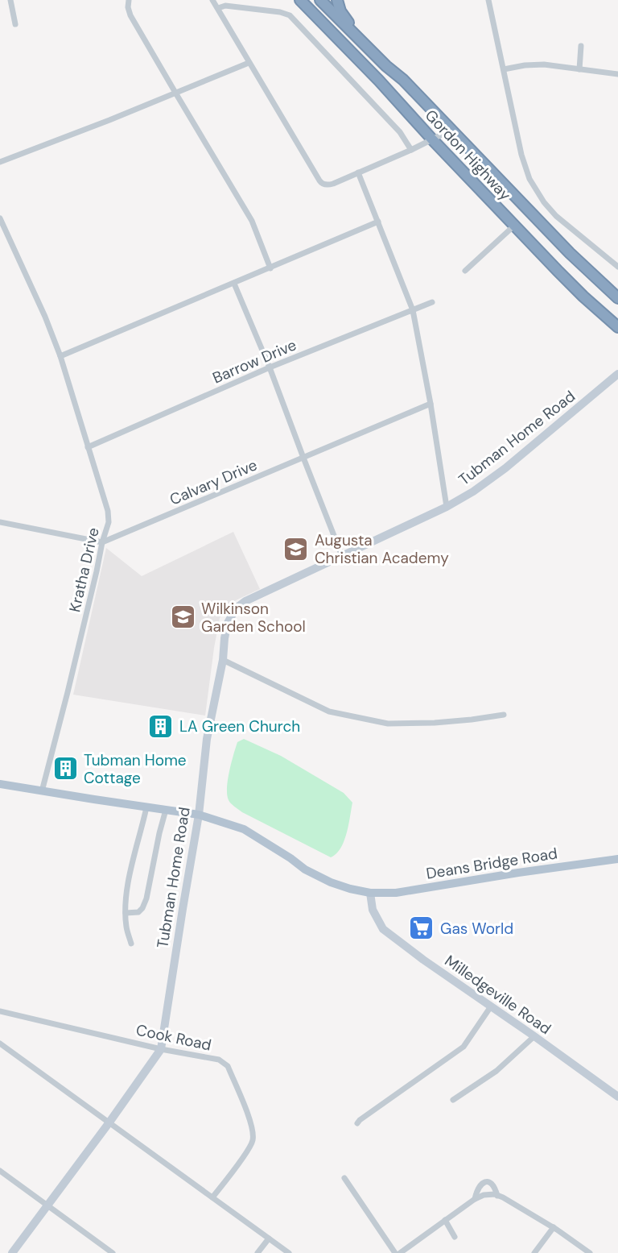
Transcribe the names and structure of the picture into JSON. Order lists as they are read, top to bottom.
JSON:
{
  "streets": {
    "highway": ["Gordon Highway"],
    "main road": ["Deans Bridge Road"],
    "street": [
      "Barrow Drive",
      "Tubman Home Road",
      "Calvary Drive",
      "Kratha Drive",
      "Milledgeville Road",
      "Cook Road"
    ]
  },
  "crossings": [
    ["Barrow Drive", "Kratha Drive"],
    ["Tubman Home Road", "Cook Road"],
    ["Calvary Drive", "Kratha Drive"],
    ["Deans Bridge Road", "Milledgeville Road"]
  ],
  "places": {
    "school or university": ["Augusta Christian Academy", "Wilkinson Garden School"],
    "building": ["LA Green Church", "Tubman Home Cottage"],
    "supermarket": ["Gas World"]
  }
}
